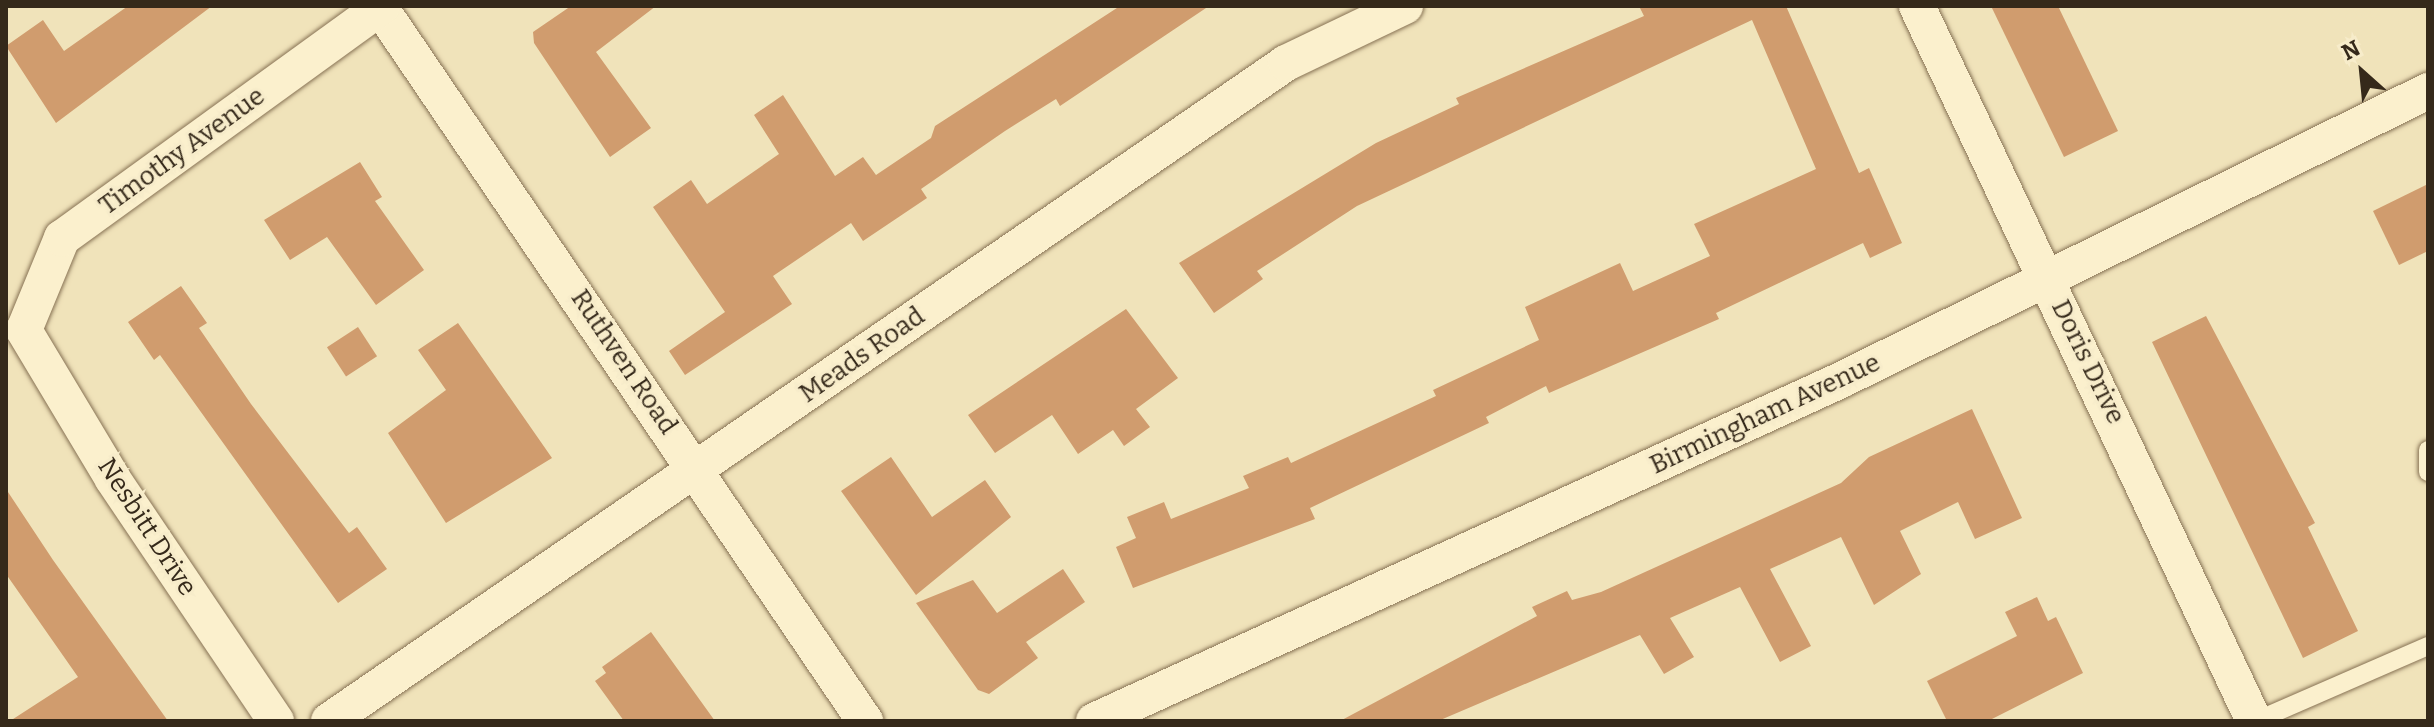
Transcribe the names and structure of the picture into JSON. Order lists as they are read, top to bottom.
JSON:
{
  "streets": {
    "street": [
      "Timothy Avenue",
      "Meads Road",
      "Ruthven Road",
      "Doris Drive",
      "Birmingham Avenue",
      "Nesbitt Drive"
    ]
  },
  "crossings": [
    ["Timothy Avenue", "Ruthven Road"],
    ["Timothy Avenue", "Nesbitt Drive"],
    ["Meads Road", "Ruthven Road"],
    ["Doris Drive", "Birmingham Avenue"]
  ],
  "north": "top left"
}
